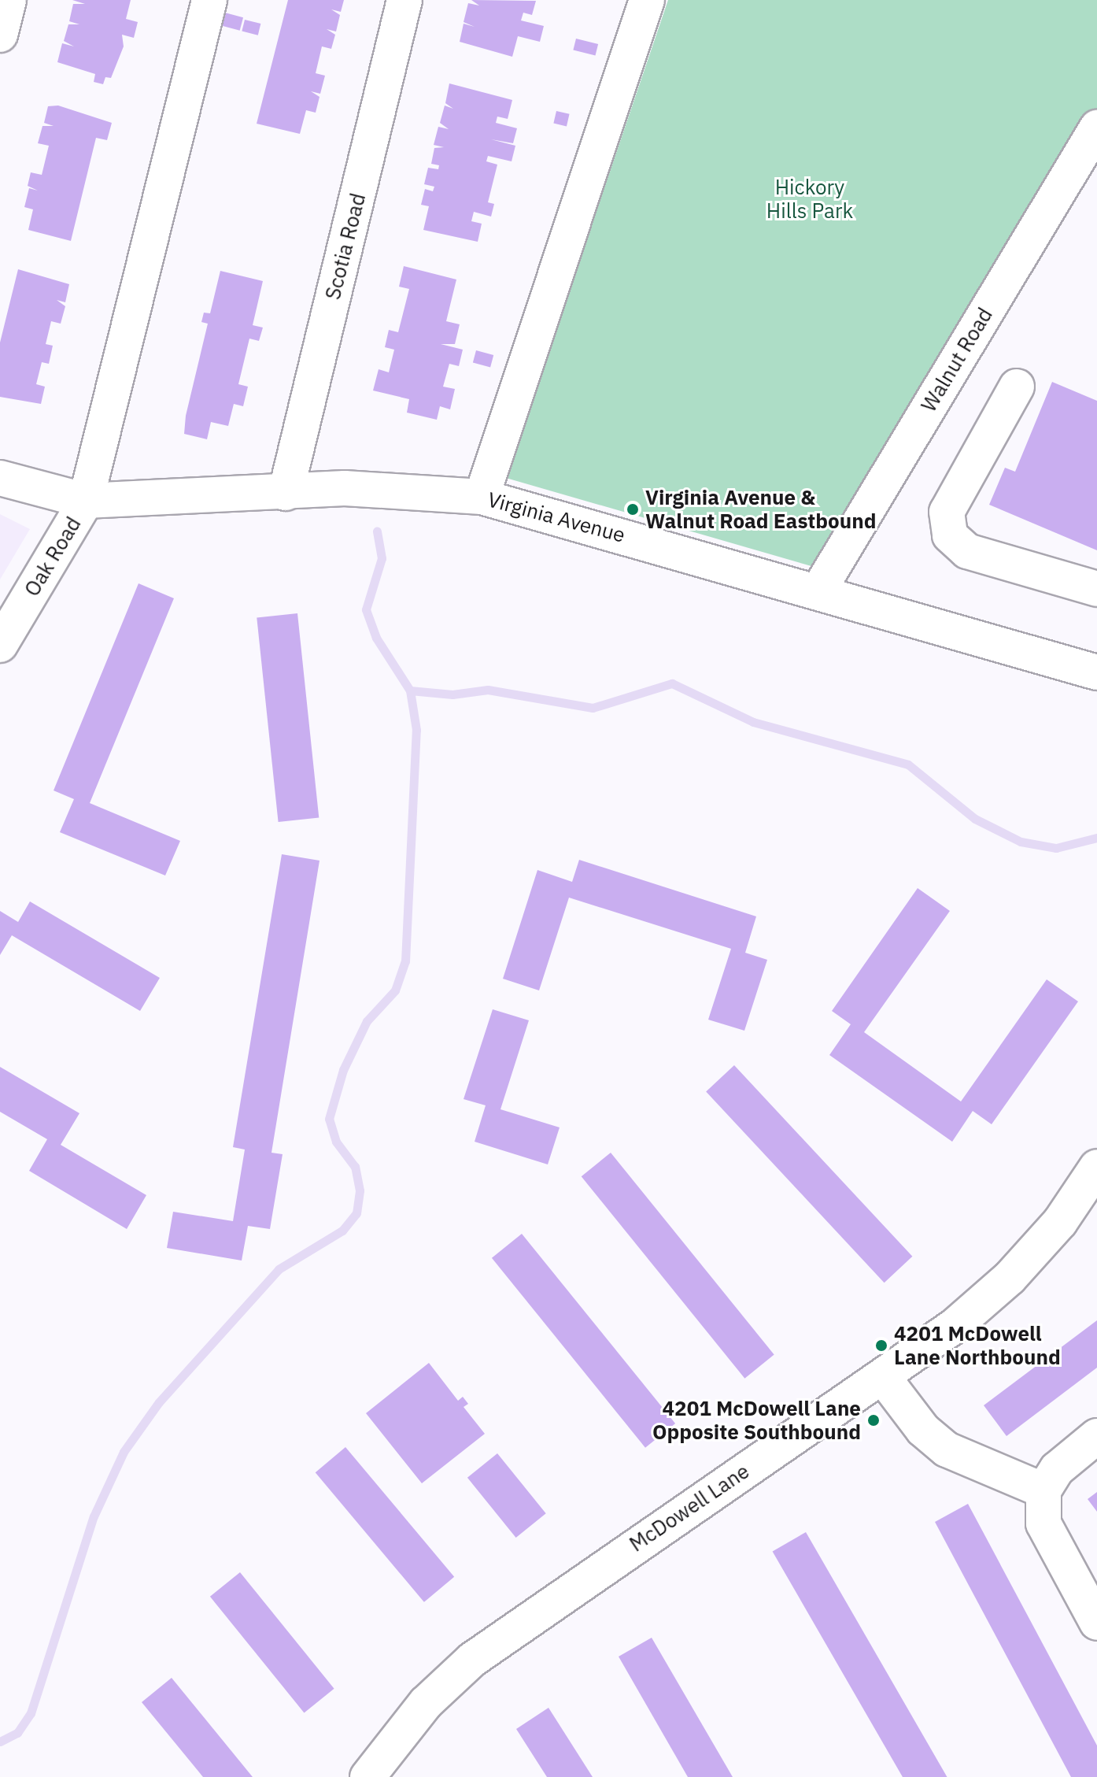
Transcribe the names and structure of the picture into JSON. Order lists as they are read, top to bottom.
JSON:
{
  "streets": {
    "street": [
      "Scotia Road",
      "Walnut Road",
      "Virginia Avenue",
      "Oak Road",
      "McDowell Lane"
    ]
  },
  "crossings": [
    ["Scotia Road", "Virginia Avenue"],
    ["Walnut Road", "Virginia Avenue"],
    ["Virginia Avenue", "Oak Road"]
  ],
  "parks": ["Hickory Hills Park"],
  "places": ["Virginia Avenue & Walnut Road Eastbound", "4201 McDowell Lane Northbound", "4201 McDowell Lane Opposite Southbound"]
}
